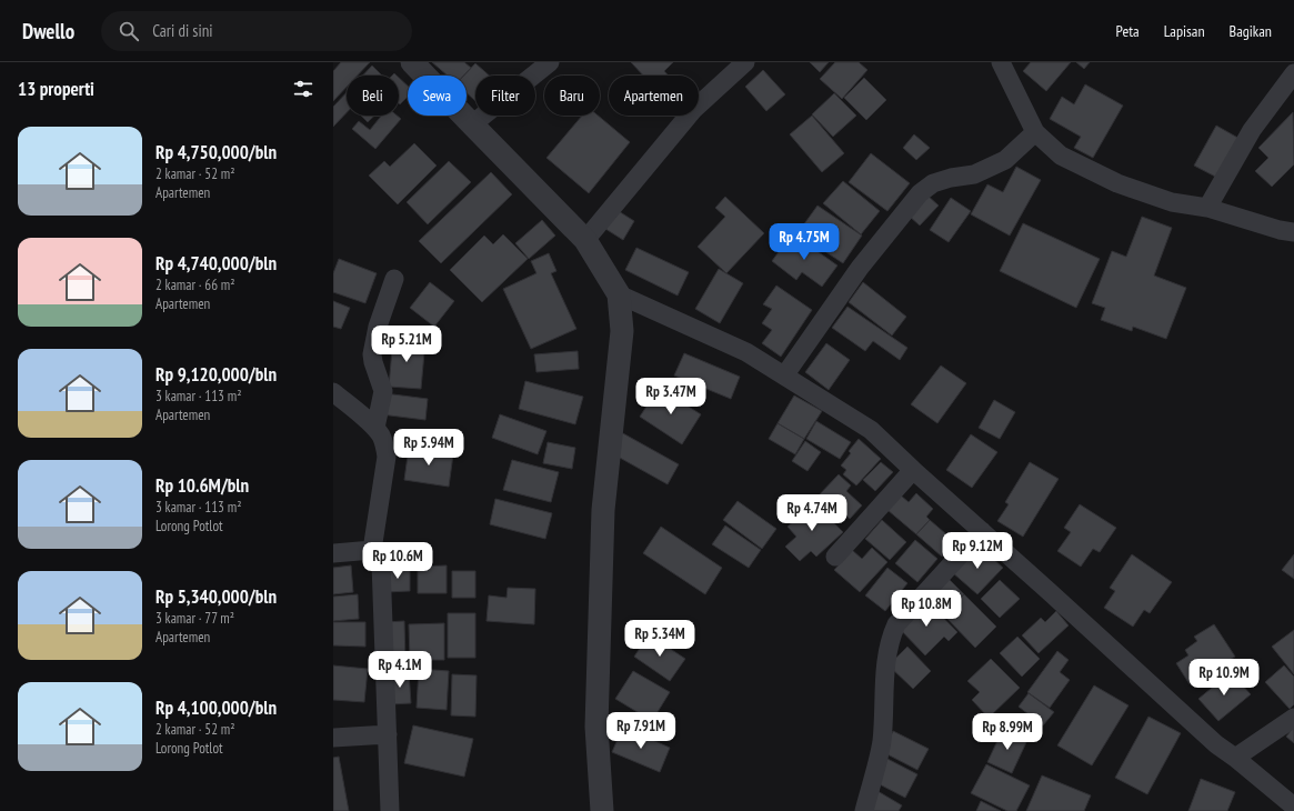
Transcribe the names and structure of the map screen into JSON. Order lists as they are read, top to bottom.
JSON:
{
  "page": {
    "header": "Dwello",
    "search": "Cari di sini",
    "nav": ["Peta", "Lapisan", "Bagikan"],
    "heading": "13 properti",
    "chip": [
      "Beli",
      "Sewa",
      "Filter",
      "Baru",
      "Apartemen"
    ],
    "list": [
      {
        "name": "Rp 4,750,000/bln",
        "note": "2 kamar · 52 m² · Apartemen"
      },
      {
        "name": "Rp 4,740,000/bln",
        "note": "2 kamar · 66 m² · Apartemen"
      },
      {
        "name": "Rp 9,120,000/bln",
        "note": "3 kamar · 113 m² · Apartemen"
      },
      {
        "name": "Rp 10.6M/bln",
        "note": "3 kamar · 113 m² · Lorong Potlot"
      },
      {
        "name": "Rp 5,340,000/bln",
        "note": "3 kamar · 77 m² · Apartemen"
      },
      {
        "name": "Rp 4,100,000/bln",
        "note": "2 kamar · 52 m² · Lorong Potlot"
      }
    ],
    "price": [
      "Rp 4.75M",
      "Rp 5.21M",
      "Rp 3.47M",
      "Rp 5.94M",
      "Rp 4.74M",
      "Rp 9.12M",
      "Rp 10.6M",
      "Rp 10.8M",
      "Rp 5.34M",
      "Rp 4.1M",
      "Rp 10.9M",
      "Rp 7.91M",
      "Rp 8.99M"
    ]
  }
}
